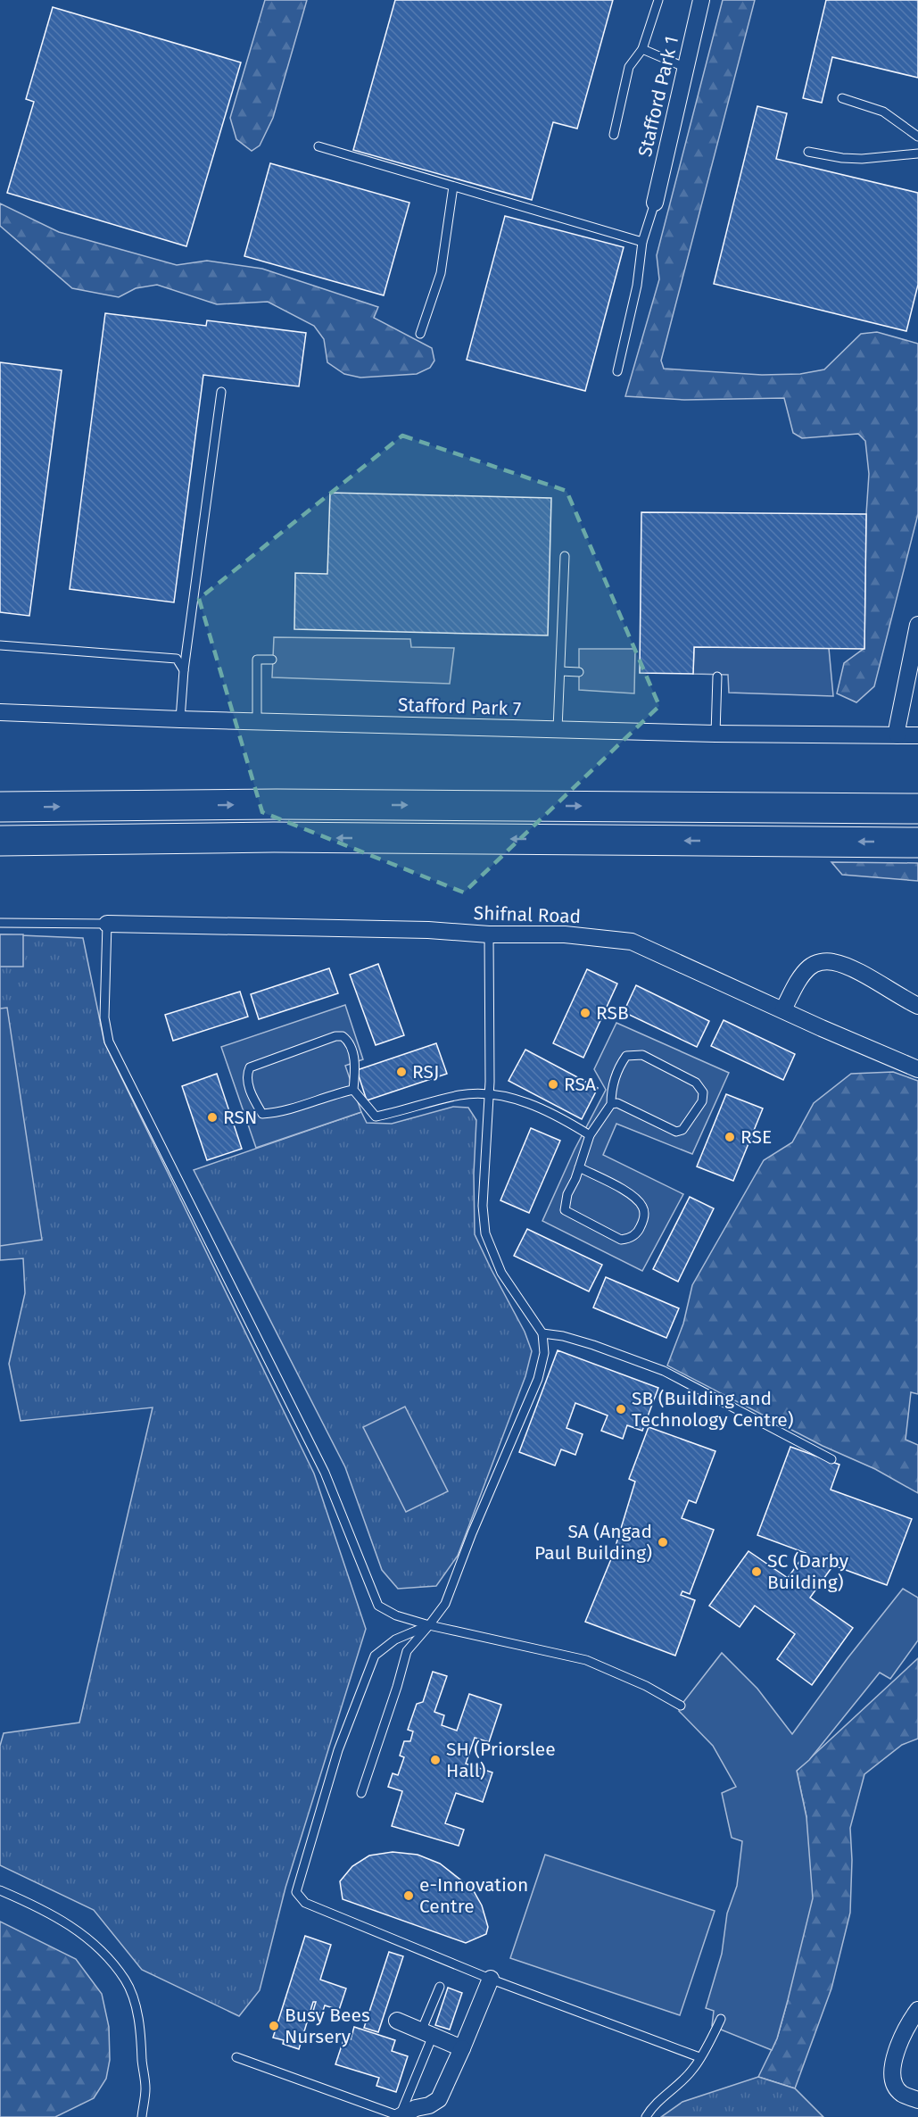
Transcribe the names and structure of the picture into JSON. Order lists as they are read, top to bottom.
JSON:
{
  "streets": {
    "street": ["Stafford Park 1", "Stafford Park 7", "Shifnal Road"]
  },
  "places": [
    "RSB",
    "RSJ",
    "RSA",
    "RSN",
    "RSE",
    "SB (Building and Technology Centre)",
    "SA (Angad Paul Building)",
    "SC (Darby Building)",
    "SH (Priorslee Hall)",
    "e-Innovation Centre",
    "Busy Bees Nursery"
  ]
}
